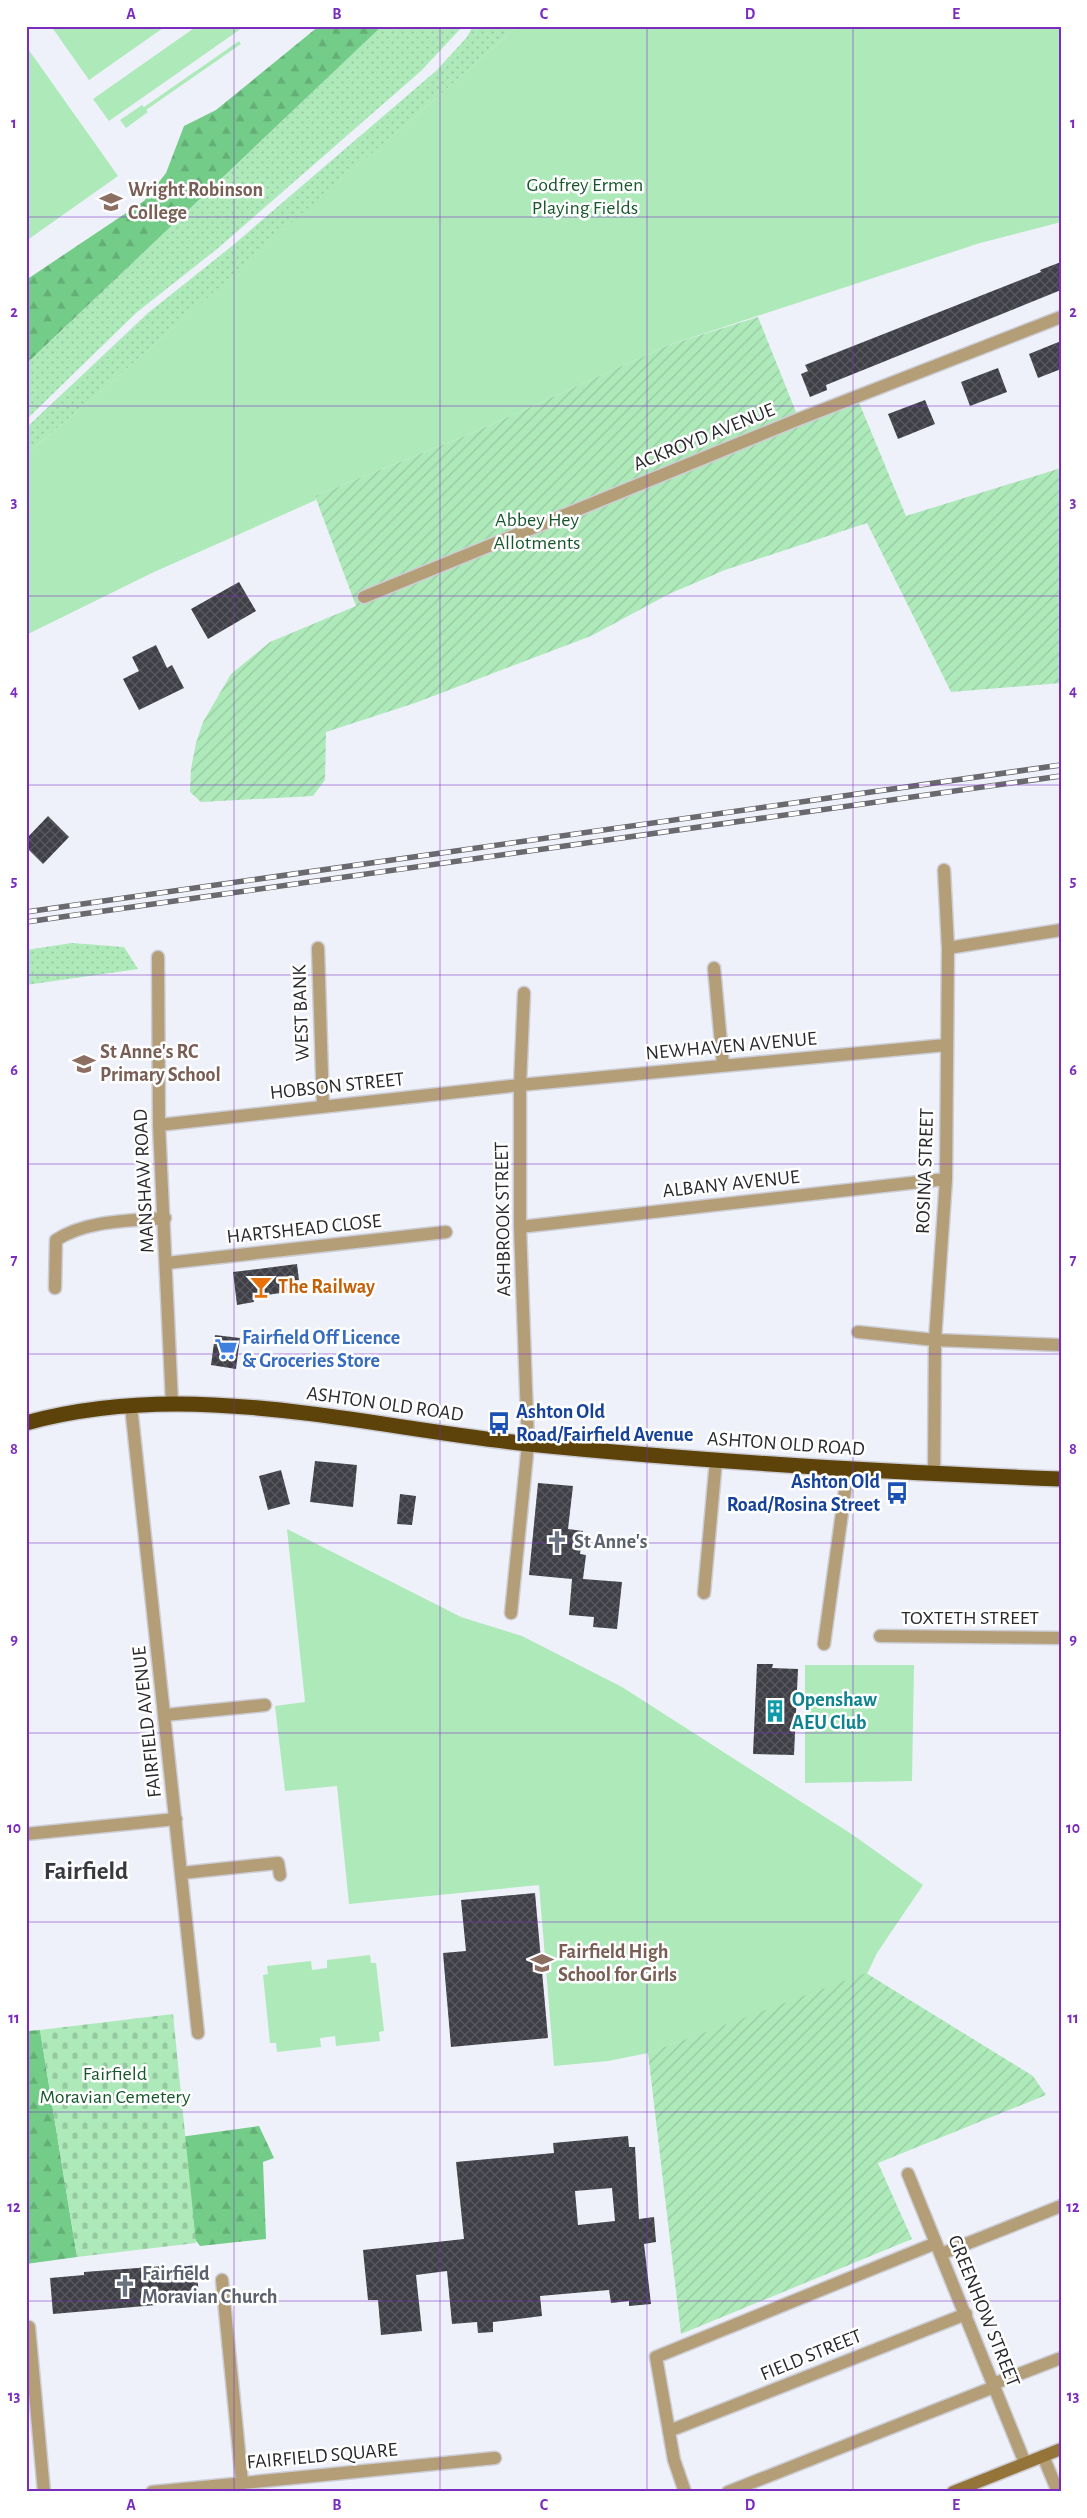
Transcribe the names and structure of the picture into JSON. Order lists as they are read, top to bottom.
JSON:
{
  "streets": {
    "highway": ["ASHTON OLD ROAD"],
    "street": [
      "ACKROYD AVENUE",
      "WEST BANK",
      "NEWHAVEN AVENUE",
      "HOBSON STREET",
      "ROSINA STREET",
      "MANSHAW ROAD",
      "ALBANY AVENUE",
      "ASHBROOK STREET",
      "HARTSHEAD CLOSE",
      "TOXTETH STREET",
      "FAIRFIELD AVENUE",
      "GREENHOW STREET",
      "FIELD STREET",
      "FAIRFIELD SQUARE"
    ]
  },
  "crossings": [
    ["WEST BANK", "HOBSON STREET"],
    ["NEWHAVEN AVENUE", "HOBSON STREET"],
    ["NEWHAVEN AVENUE", "ROSINA STREET"],
    ["NEWHAVEN AVENUE", "ASHBROOK STREET"],
    ["HOBSON STREET", "MANSHAW ROAD"],
    ["HOBSON STREET", "ASHBROOK STREET"],
    ["ROSINA STREET", "ALBANY AVENUE"],
    ["ROSINA STREET", "ASHTON OLD ROAD"],
    ["MANSHAW ROAD", "HARTSHEAD CLOSE"],
    ["MANSHAW ROAD", "ASHTON OLD ROAD"],
    ["ALBANY AVENUE", "ASHBROOK STREET"],
    ["ASHBROOK STREET", "ASHTON OLD ROAD"],
    ["ASHTON OLD ROAD", "FAIRFIELD AVENUE"],
    ["GREENHOW STREET", "FIELD STREET"]
  ],
  "districts": ["Fairfield"],
  "parks": ["Godfrey Ermen Playing Fields", "Abbey Hey Allotments", "Fairfield Moravian Cemetery"],
  "places": {
    "school or university": ["Wright Robinson College", "St Anne's RC Primary School", "Fairfield High School for Girls"],
    "bar": ["The Railway"],
    "supermarket": ["Fairfield Off Licence & Groceries Store"],
    "bus stop": ["Ashton Old Road/Fairfield Avenue", "Ashton Old Road/Rosina Street"],
    "church": ["St Anne's", "Fairfield Moravian Church"],
    "building": ["Openshaw AEU Club"]
  },
  "grid": {
    "columns": [
      "A",
      "B",
      "C",
      "D",
      "E"
    ],
    "rows": [
      "1",
      "2",
      "3",
      "4",
      "5",
      "6",
      "7",
      "8",
      "9",
      "10",
      "11",
      "12",
      "13"
    ]
  }
}
